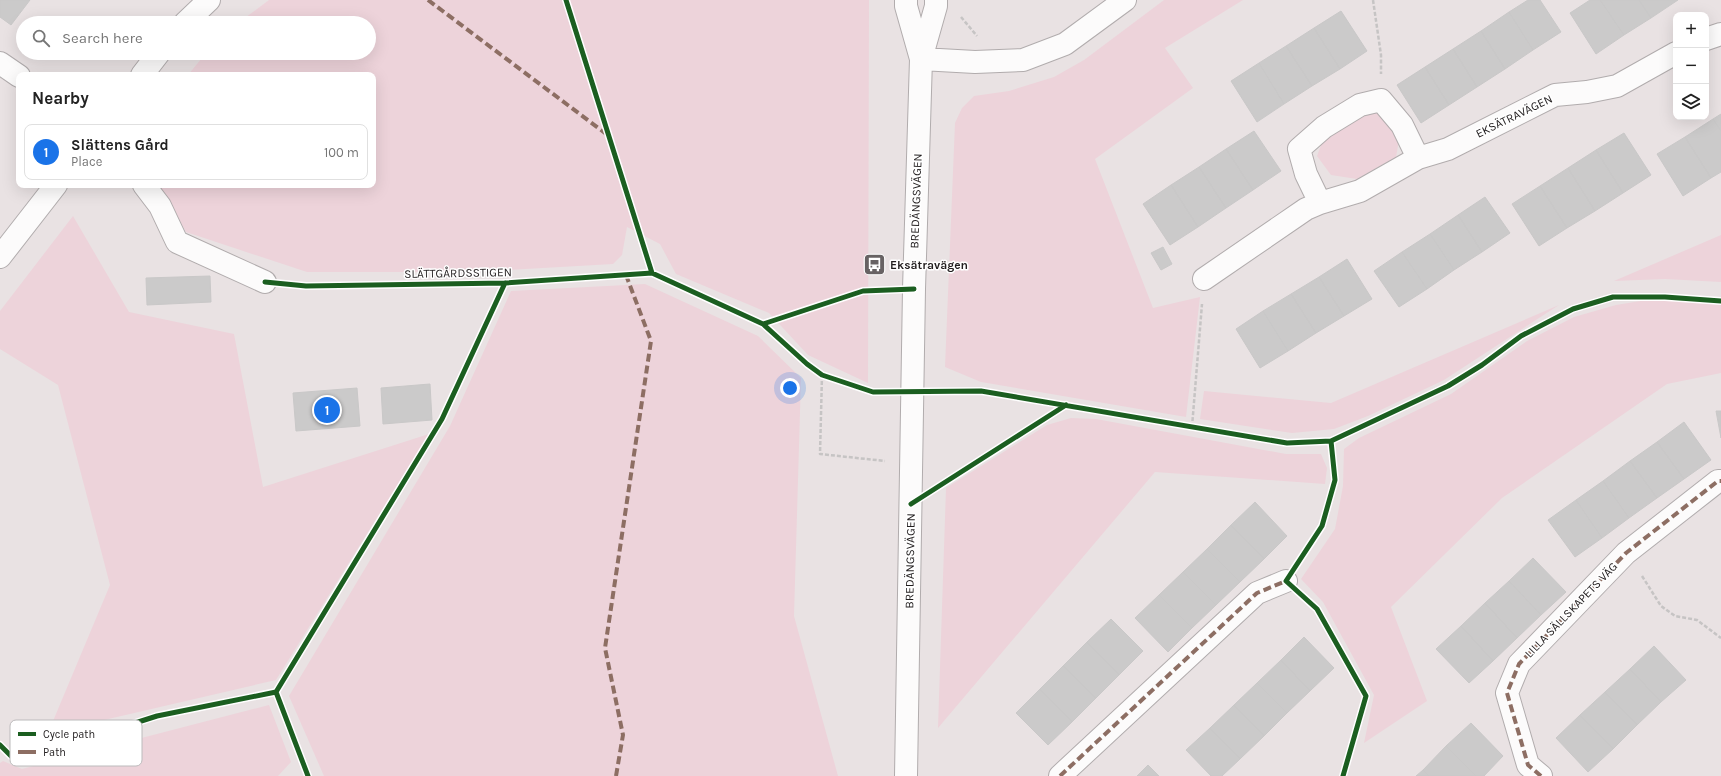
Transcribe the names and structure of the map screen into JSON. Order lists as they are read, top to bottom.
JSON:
{
  "streets": {
    "street": ["EKSÄTRAVÄGEN", "BREDÄNGSVÄGEN", "LILLA SÄLLSKAPETS VÄG"],
    "cycle path": ["SLÄTTGÅRDSSTIGEN"]
  },
  "places": {
    "bus stop": ["Eksätravägen"]
  },
  "legend": ["Cycle path", "Path"],
  "page": {
    "map_buttons": ["+", "−"],
    "search": "Search here",
    "heading": "Nearby",
    "list": [
      {
        "mark": "1",
        "name": "Slättens Gård",
        "note": "Place",
        "value": "100 m"
      }
    ],
    "pins": "1"
  }
}
